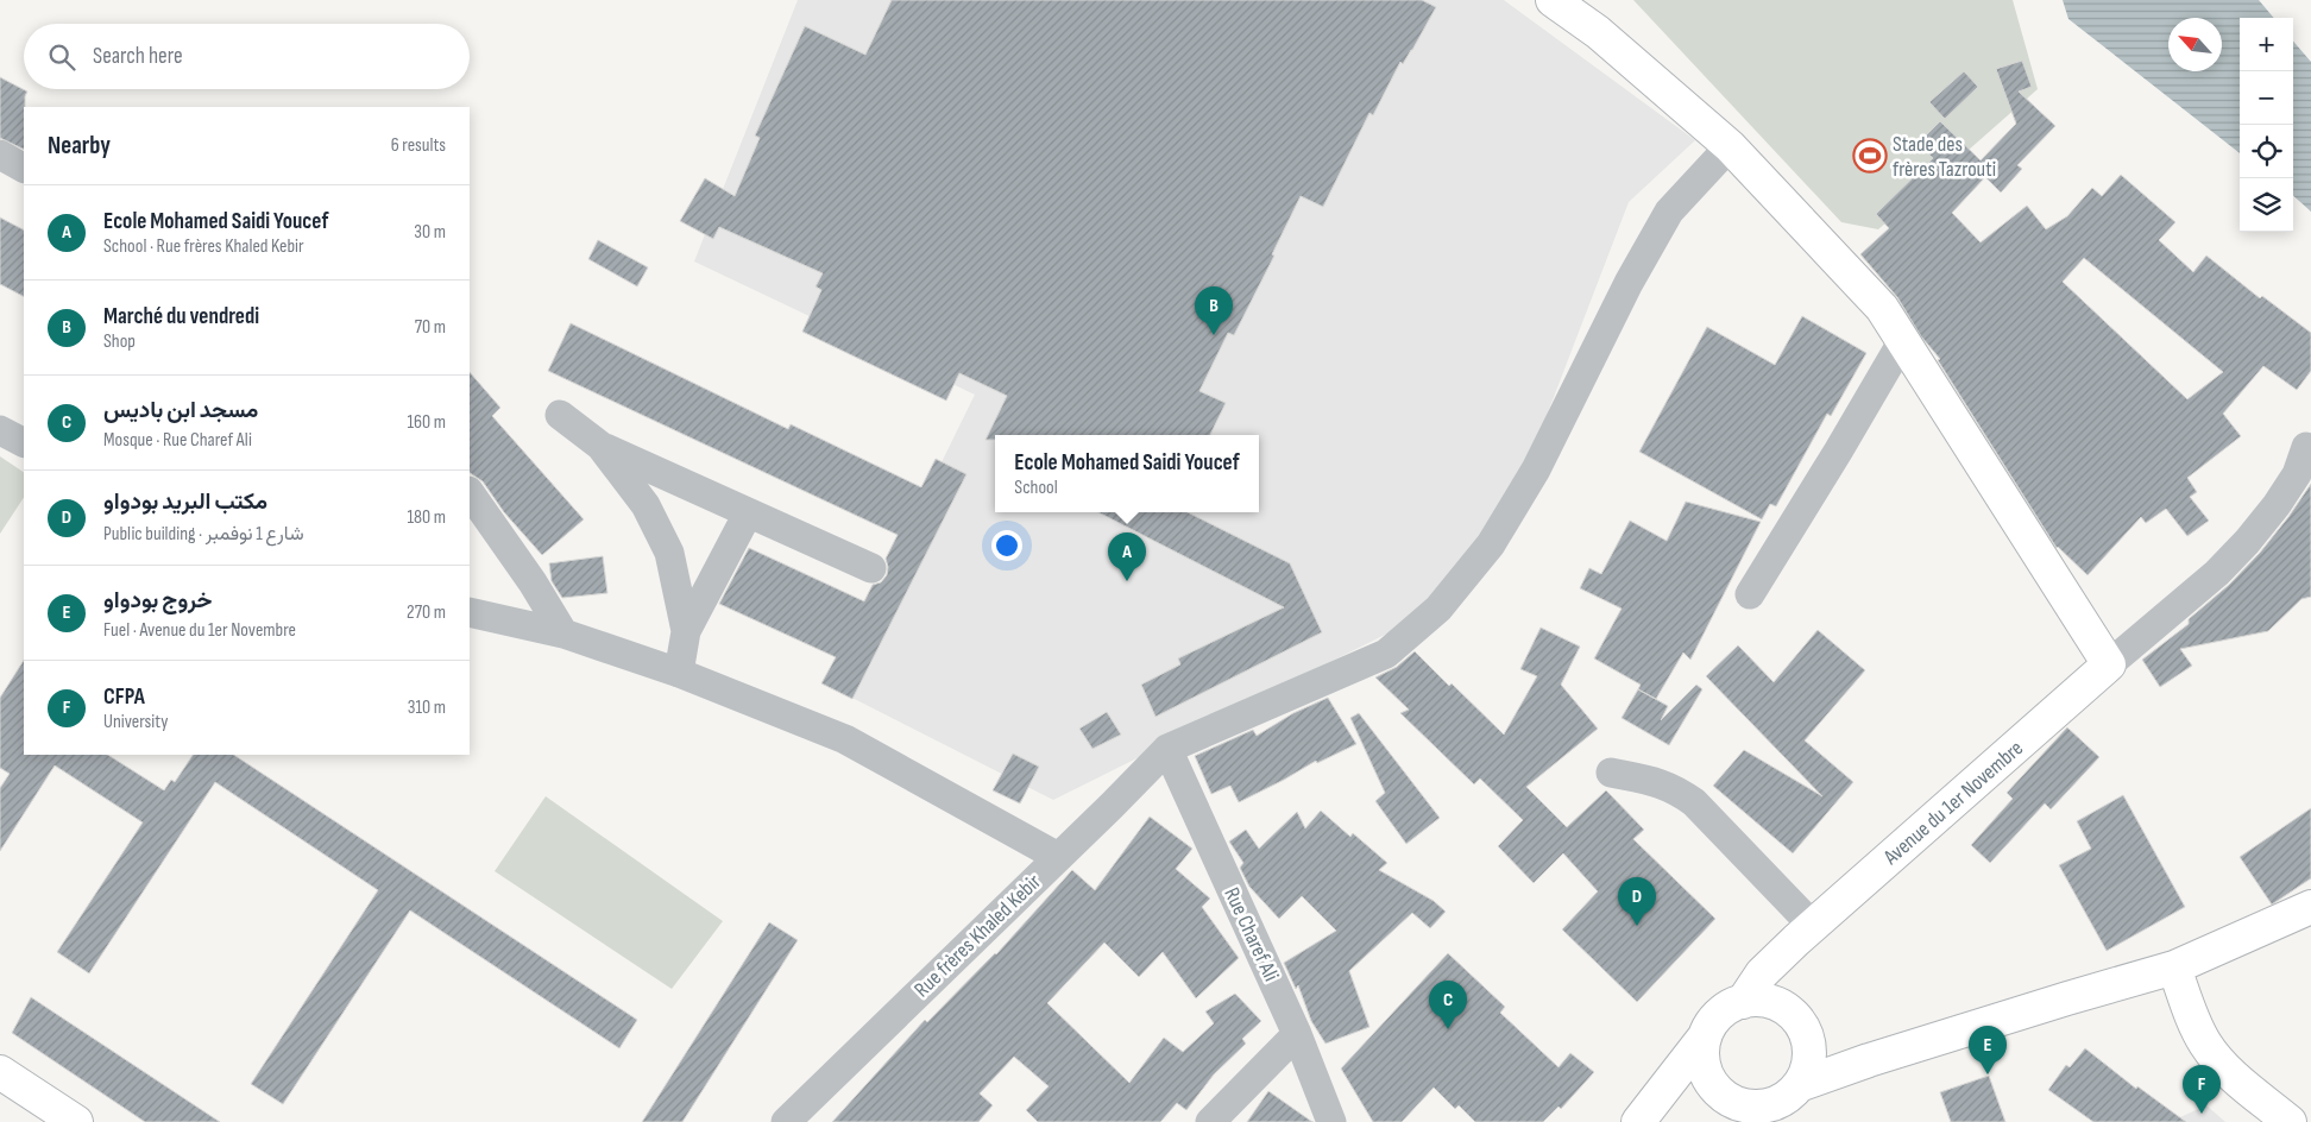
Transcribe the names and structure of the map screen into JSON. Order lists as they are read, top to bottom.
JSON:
{
  "streets": {
    "main road": ["Avenue du 1er Novembre"],
    "street": ["Rue Charef Ali", "Rue frères Khaled Kebir"]
  },
  "crossings": [
    ["Rue Charef Ali", "Rue frères Khaled Kebir"]
  ],
  "places": {
    "sports": ["Stade des frères Tazrouti"]
  },
  "north": "top left",
  "page": {
    "map_buttons": ["+", "−"],
    "search": "Search here",
    "heading": ["Nearby", "6 results"],
    "list": [
      {
        "mark": "A",
        "name": "Ecole Mohamed Saidi Youcef",
        "note": "School · Rue frères Khaled Kebir",
        "value": "30 m"
      },
      {
        "mark": "B",
        "name": "Marché du vendredi",
        "note": "Shop",
        "value": "70 m"
      },
      {
        "mark": "C",
        "name": "مسجد ابن باديس",
        "note": "Mosque · Rue Charef Ali",
        "value": "160 m"
      },
      {
        "mark": "D",
        "name": "مكتب البريد بودواو",
        "note": "Public building · شارع 1 نوفمبر",
        "value": "180 m"
      },
      {
        "mark": "E",
        "name": "خروج بودواو",
        "note": "Fuel · Avenue du 1er Novembre",
        "value": "270 m"
      },
      {
        "mark": "F",
        "name": "CFPA",
        "note": "University",
        "value": "310 m"
      }
    ],
    "pins": [
      "B",
      "A",
      "D",
      "C",
      "E",
      "F"
    ],
    "popup": ["Ecole Mohamed Saidi Youcef", "School"]
  }
}
